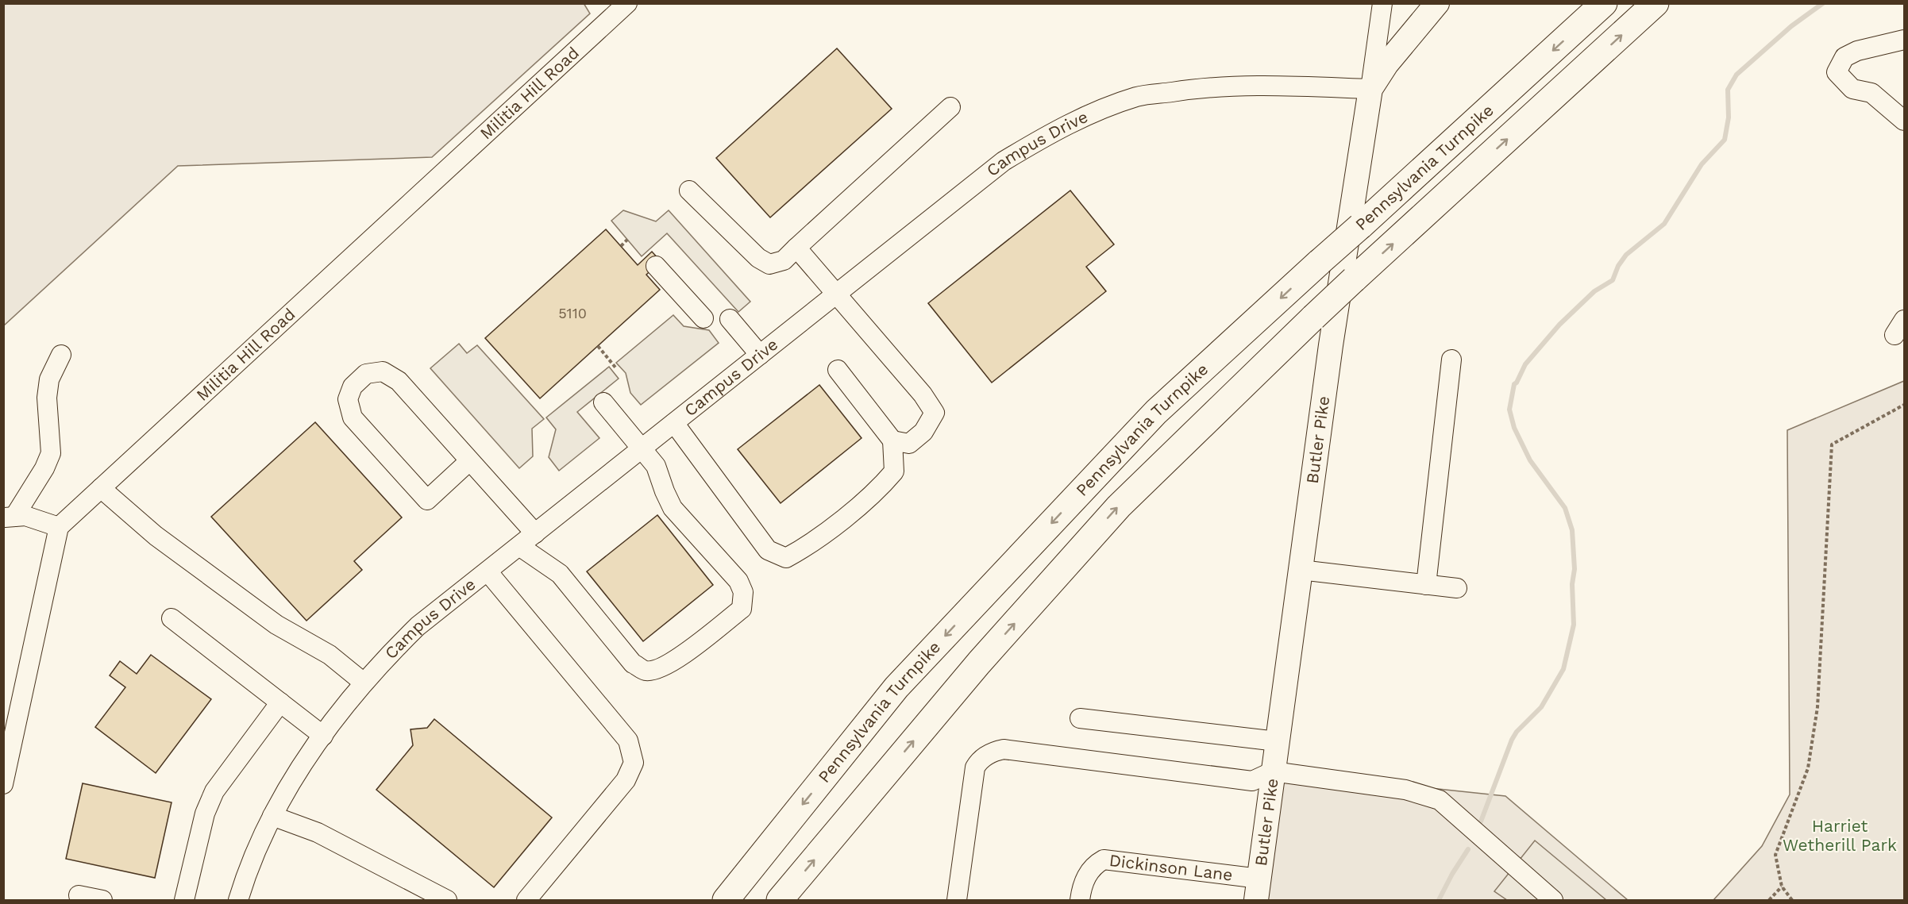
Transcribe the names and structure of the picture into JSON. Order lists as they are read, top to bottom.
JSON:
{
  "streets": {
    "highway": ["Pennsylvania Turnpike"],
    "main road": ["Butler Pike"],
    "street": ["Militia Hill Road", "Campus Drive", "Dickinson Lane"]
  },
  "crossings": [
    ["Campus Drive", "Butler Pike"],
    ["Butler Pike", "Dickinson Lane"]
  ],
  "parks": ["Harriet Wetherill Park"],
  "house_numbers": ["5110"]
}
